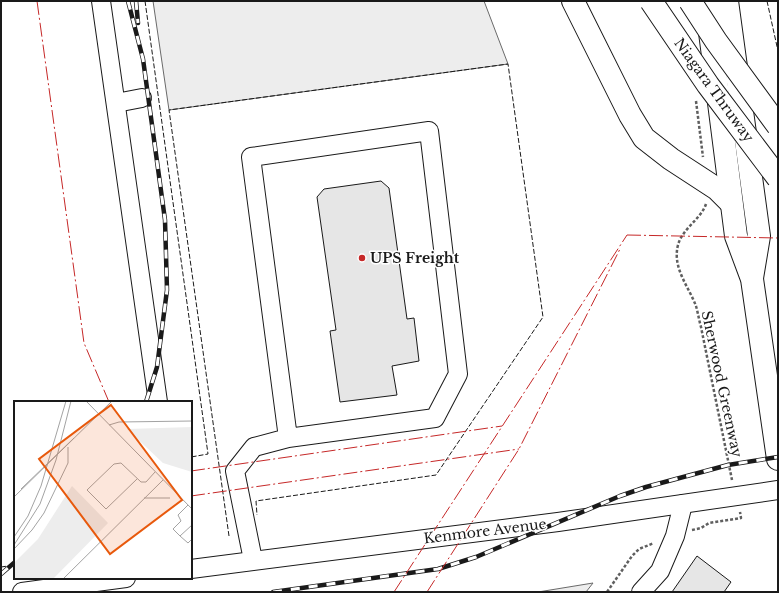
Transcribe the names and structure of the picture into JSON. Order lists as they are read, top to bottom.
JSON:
{
  "streets": {
    "main road": ["Niagara Thruway"],
    "street": ["Kenmore Avenue"],
    "path": ["Sherwood Greenway"]
  },
  "places": ["UPS Freight"]
}
